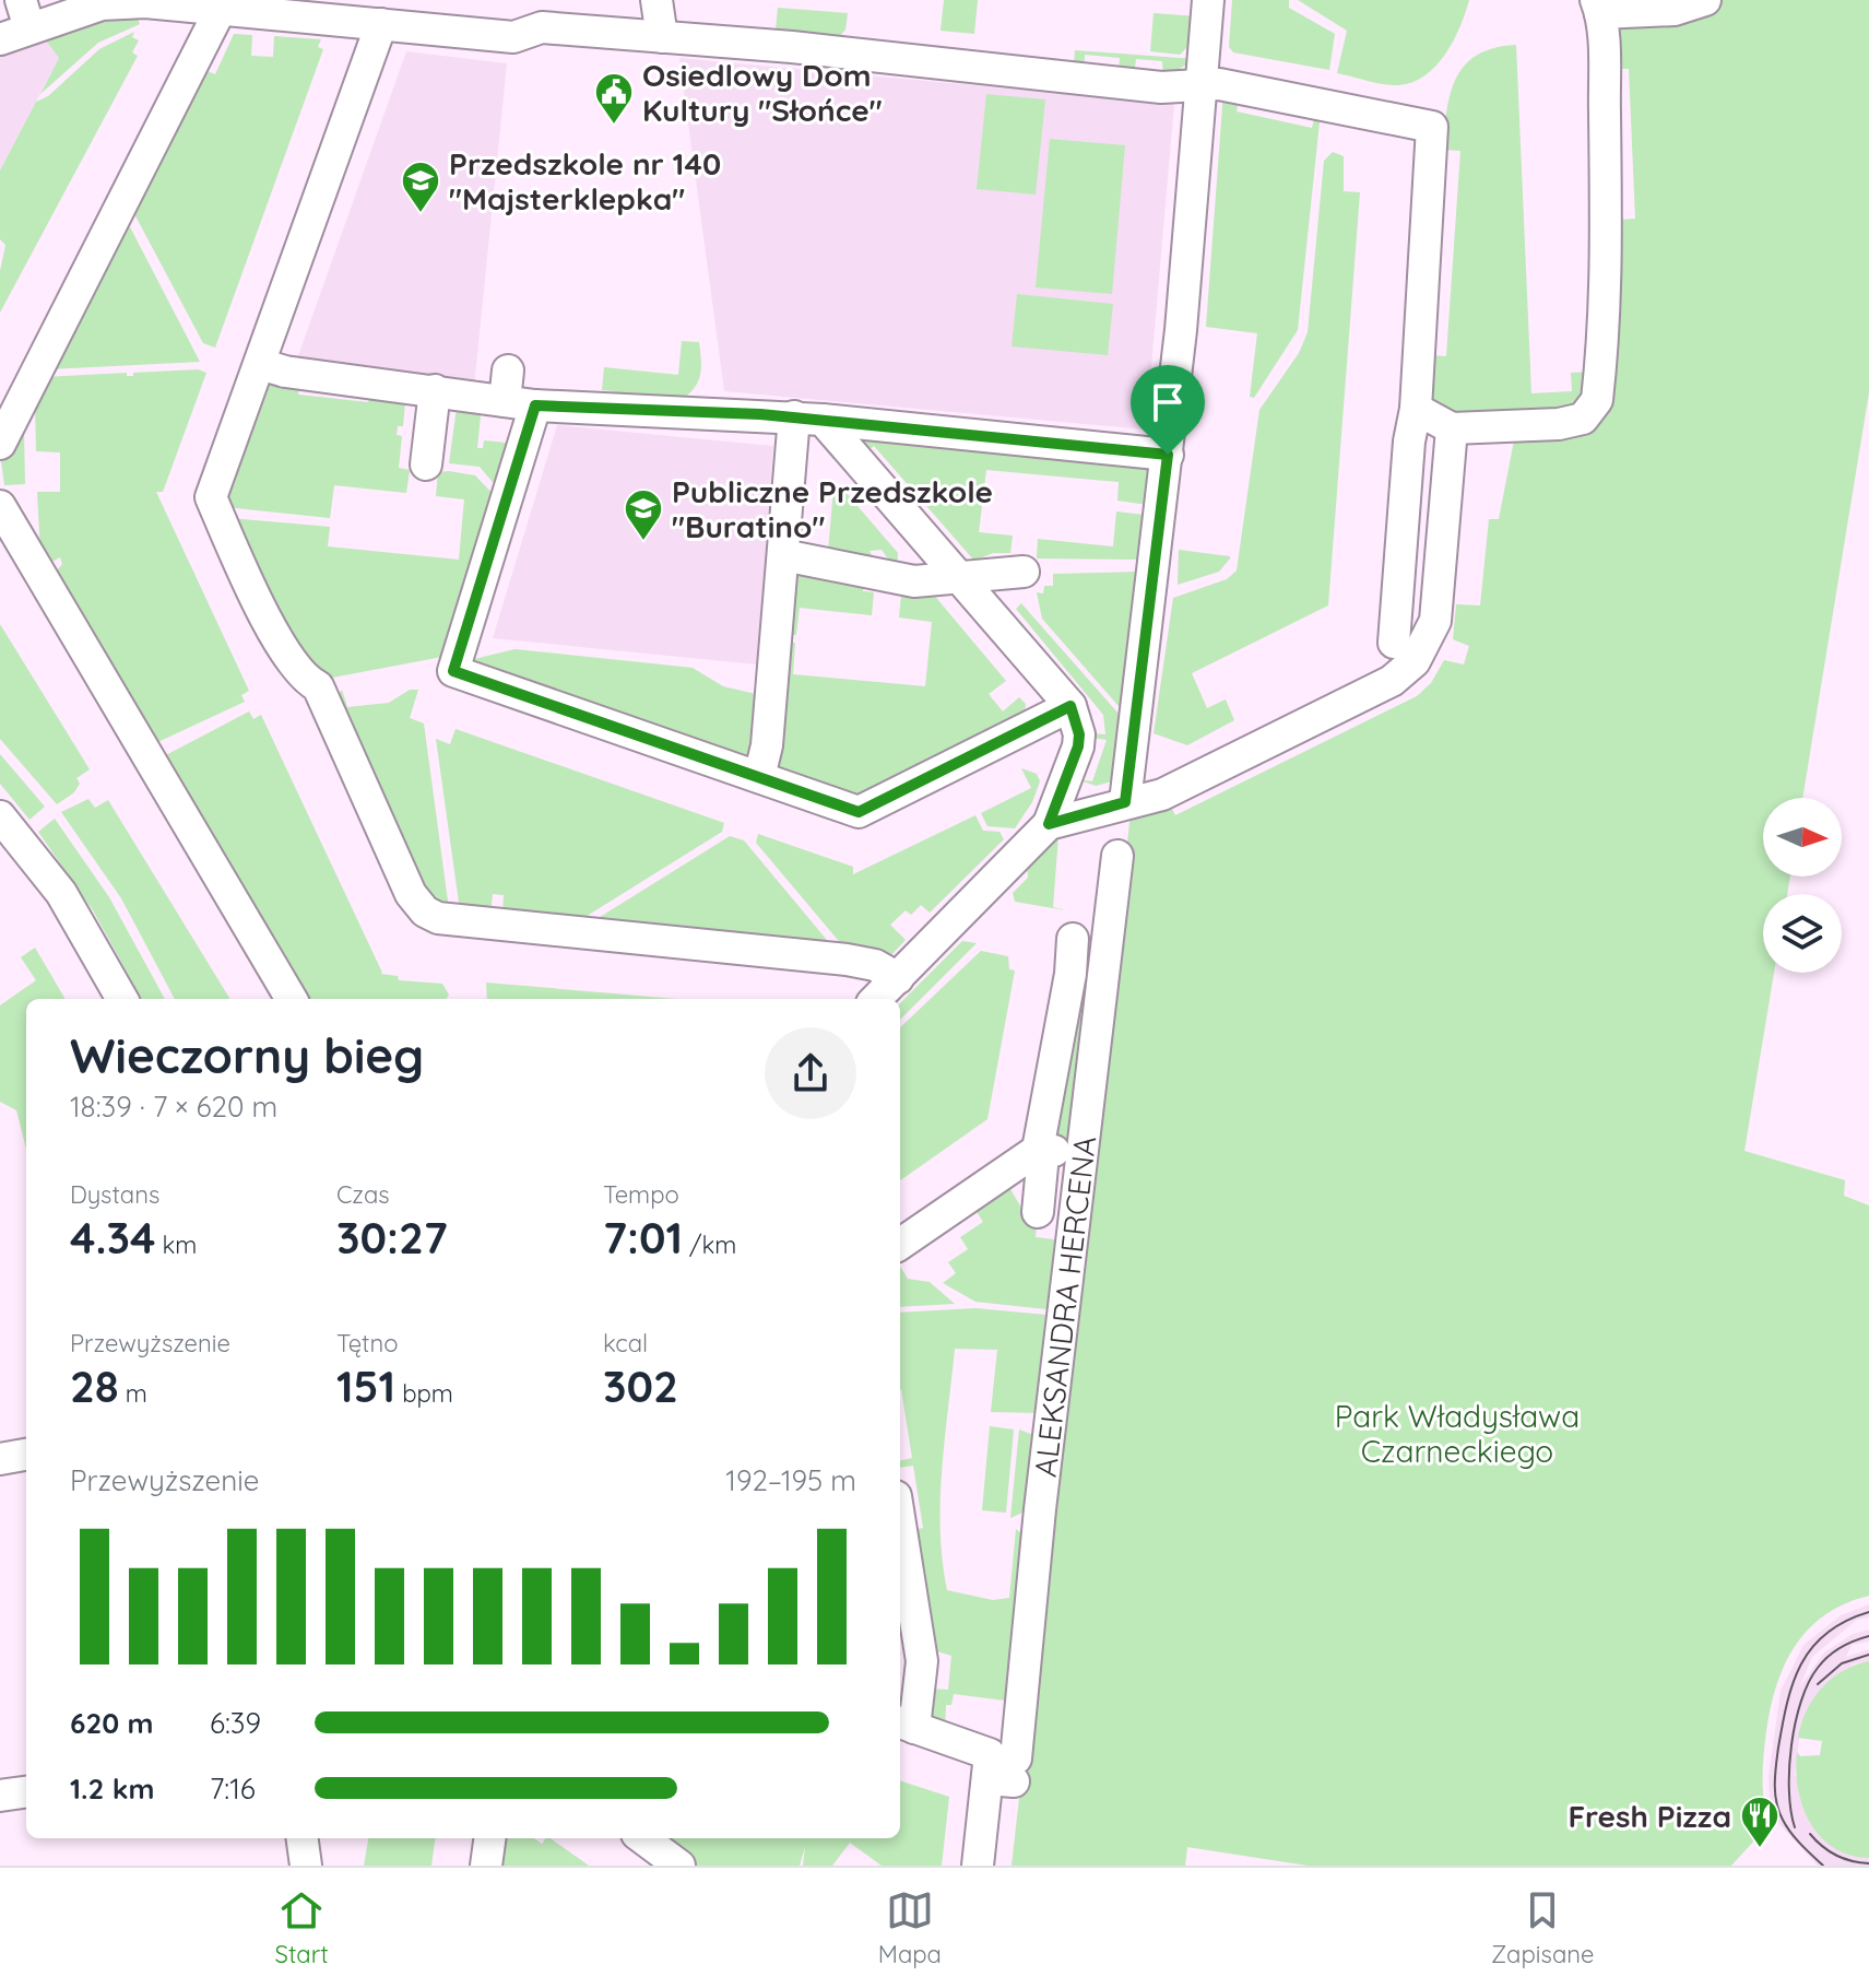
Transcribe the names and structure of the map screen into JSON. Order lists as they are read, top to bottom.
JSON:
{
  "streets": {
    "street": ["ALEKSANDRA HERCENA"]
  },
  "parks": ["Park Władysława Czarneckiego"],
  "places": {
    "public building": ["Osiedlowy Dom Kultury \"Słońce\""],
    "school or university": ["Przedszkole nr 140 \"Majsterklepka\"", "Publiczne Przedszkole \"Buratino\""],
    "restaurant": ["Fresh Pizza"]
  },
  "north": "right",
  "page": {
    "heading": ["Wieczorny bieg", "18:39 · 7 × 620 m"],
    "stats": [
      ["Dystans", "4.34 km"],
      ["Czas", "30:27"],
      ["Tempo", "7:01 /km"],
      ["Przewyższenie", "28 m"],
      ["Tętno", "151 bpm"],
      ["kcal", "302"]
    ],
    "chart": ["Przewyższenie", "192–195 m"],
    "list": [
      {
        "name": "620 m",
        "note": "6:39"
      },
      {
        "name": "1.2 km",
        "note": "7:16"
      }
    ],
    "tabs": ["Start", "Mapa", "Zapisane"]
  }
}
